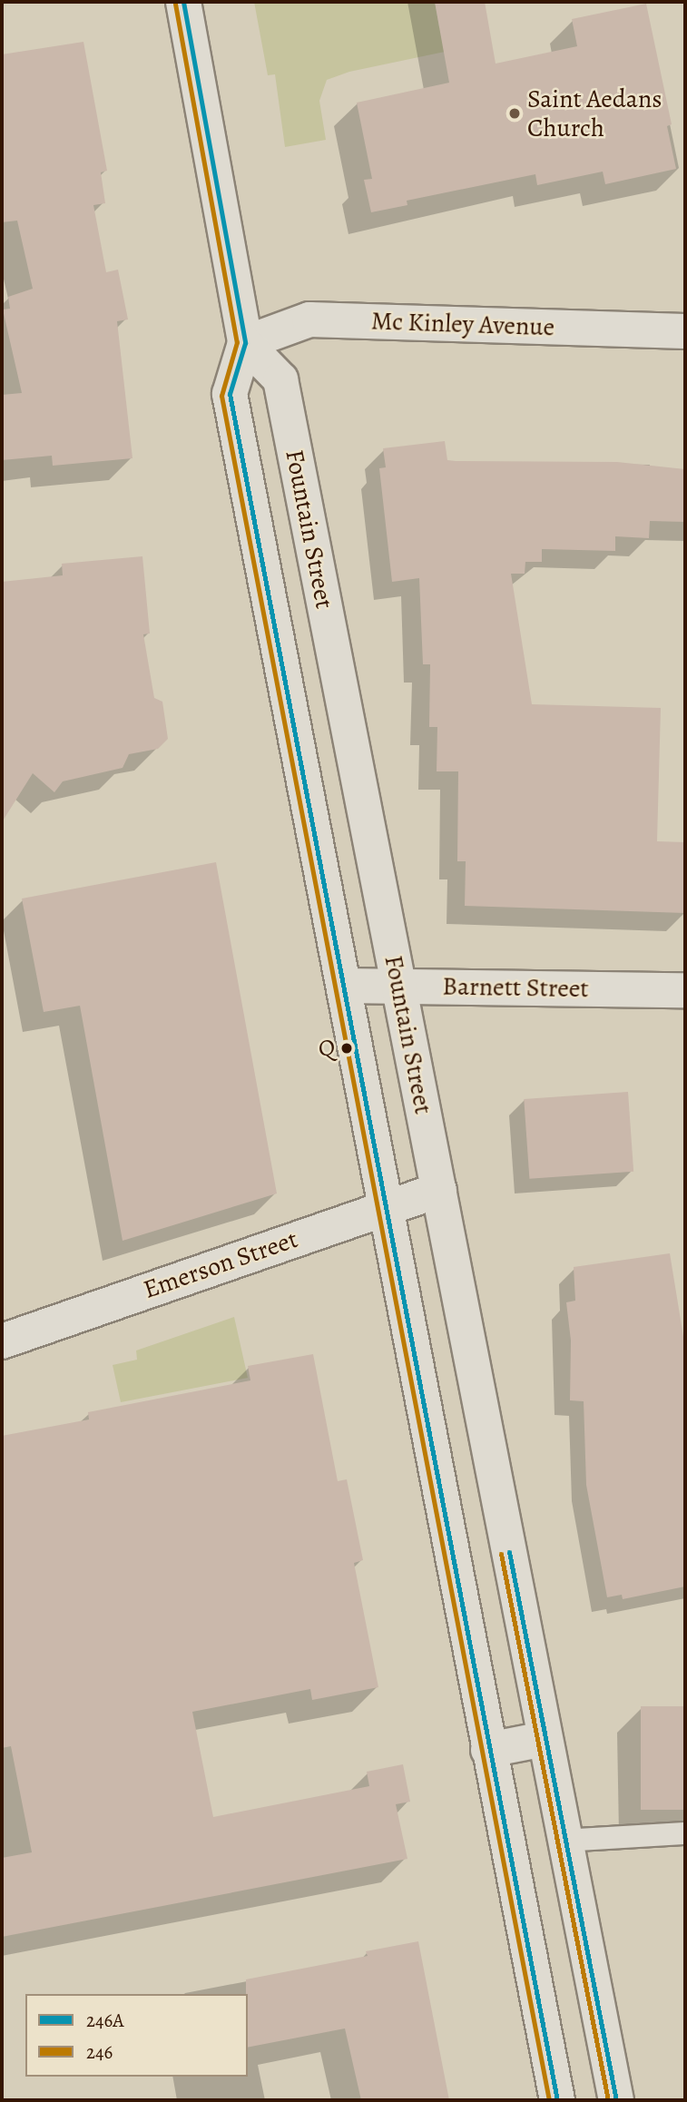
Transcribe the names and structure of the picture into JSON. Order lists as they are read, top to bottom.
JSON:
{
  "streets": {
    "main road": [
      "Mc Kinley Avenue",
      "Fountain Street",
      "Barnett Street",
      "Emerson Street"
    ]
  },
  "crossings": [
    ["Mc Kinley Avenue", "Fountain Street"],
    ["Fountain Street", "Barnett Street"],
    ["Fountain Street", "Emerson Street"]
  ],
  "places": ["Saint Aedans Church", "Q"],
  "lines": ["transit line 246A", "transit line 246"],
  "legend": ["246A", "246"]
}
